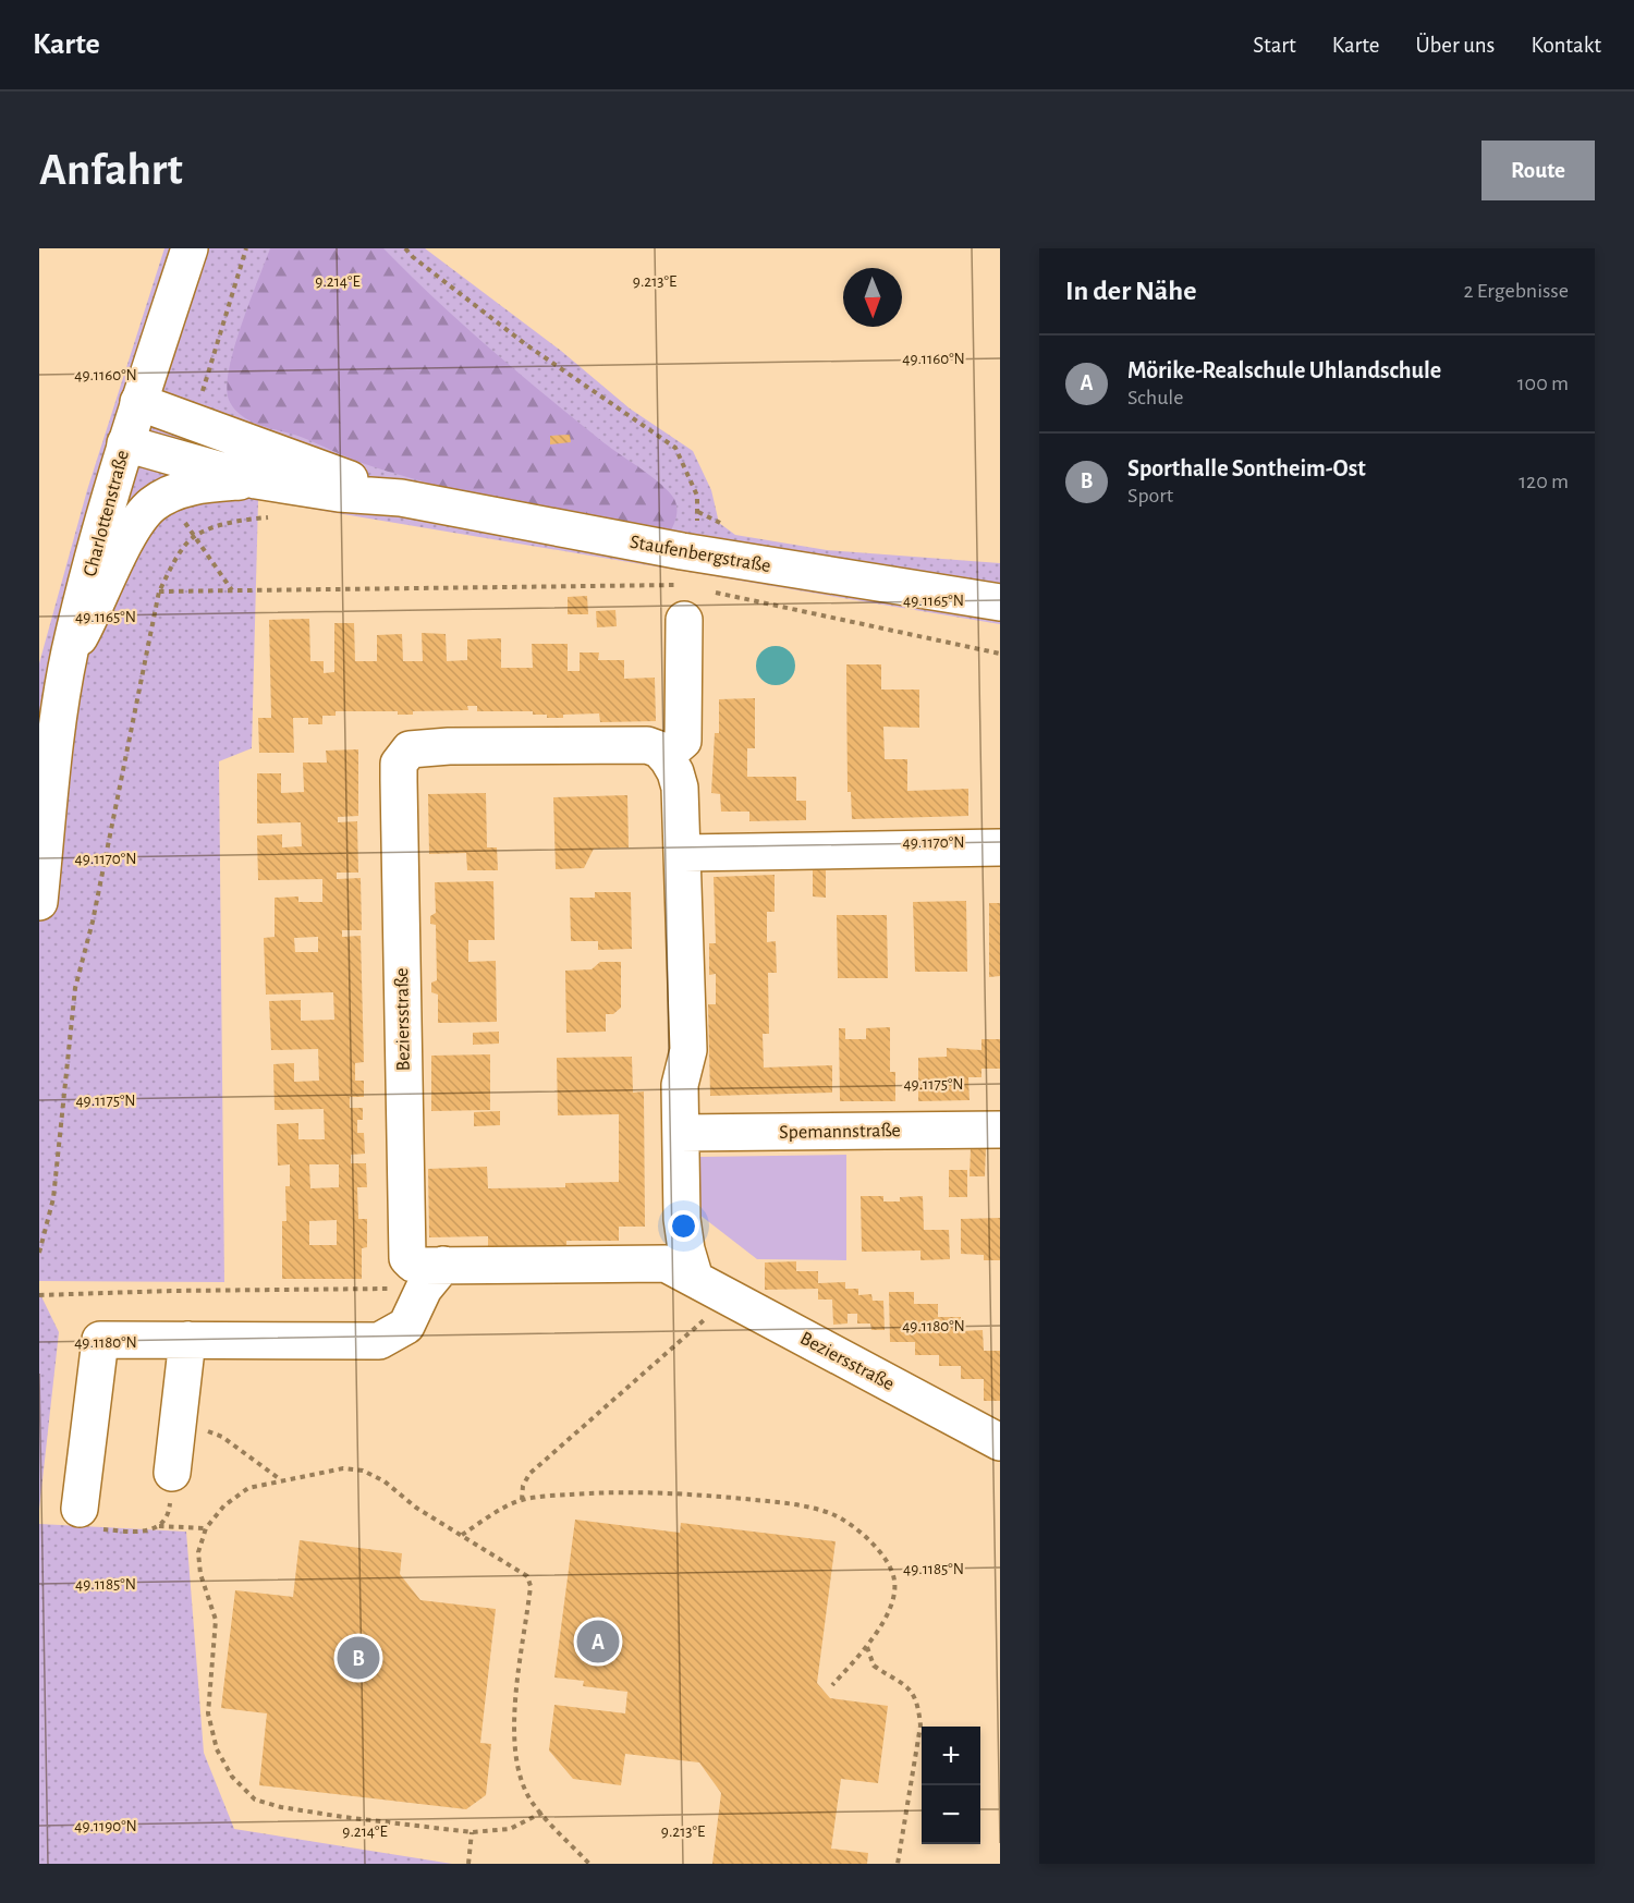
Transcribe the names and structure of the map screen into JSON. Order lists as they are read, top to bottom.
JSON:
{
  "streets": {
    "street": [
      "Charlottenstraße",
      "Staufenbergstraße",
      "Beziersstraße",
      "Spemannstraße"
    ]
  },
  "crossings": [
    ["Charlottenstraße", "Staufenbergstraße"]
  ],
  "north": "bottom",
  "page": {
    "header": "Karte",
    "nav": [
      "Start",
      "Karte",
      "Über uns",
      "Kontakt"
    ],
    "buttons": "Route",
    "title": "Anfahrt",
    "heading": ["In der Nähe", "2 Ergebnisse"],
    "list": [
      {
        "mark": "A",
        "name": "Mörike-Realschule Uhlandschule",
        "note": "Schule",
        "value": "100 m"
      },
      {
        "mark": "B",
        "name": "Sporthalle Sontheim-Ost",
        "note": "Sport",
        "value": "120 m"
      }
    ],
    "pins": ["A", "B"],
    "map_buttons": ["+", "−"]
  },
  "coordinates": [
    "9.214°E",
    "9.213°E",
    "49.1160°N",
    "49.1165°N",
    "49.1170°N",
    "49.1175°N",
    "49.1180°N",
    "49.1185°N",
    "49.1190°N"
  ]
}
